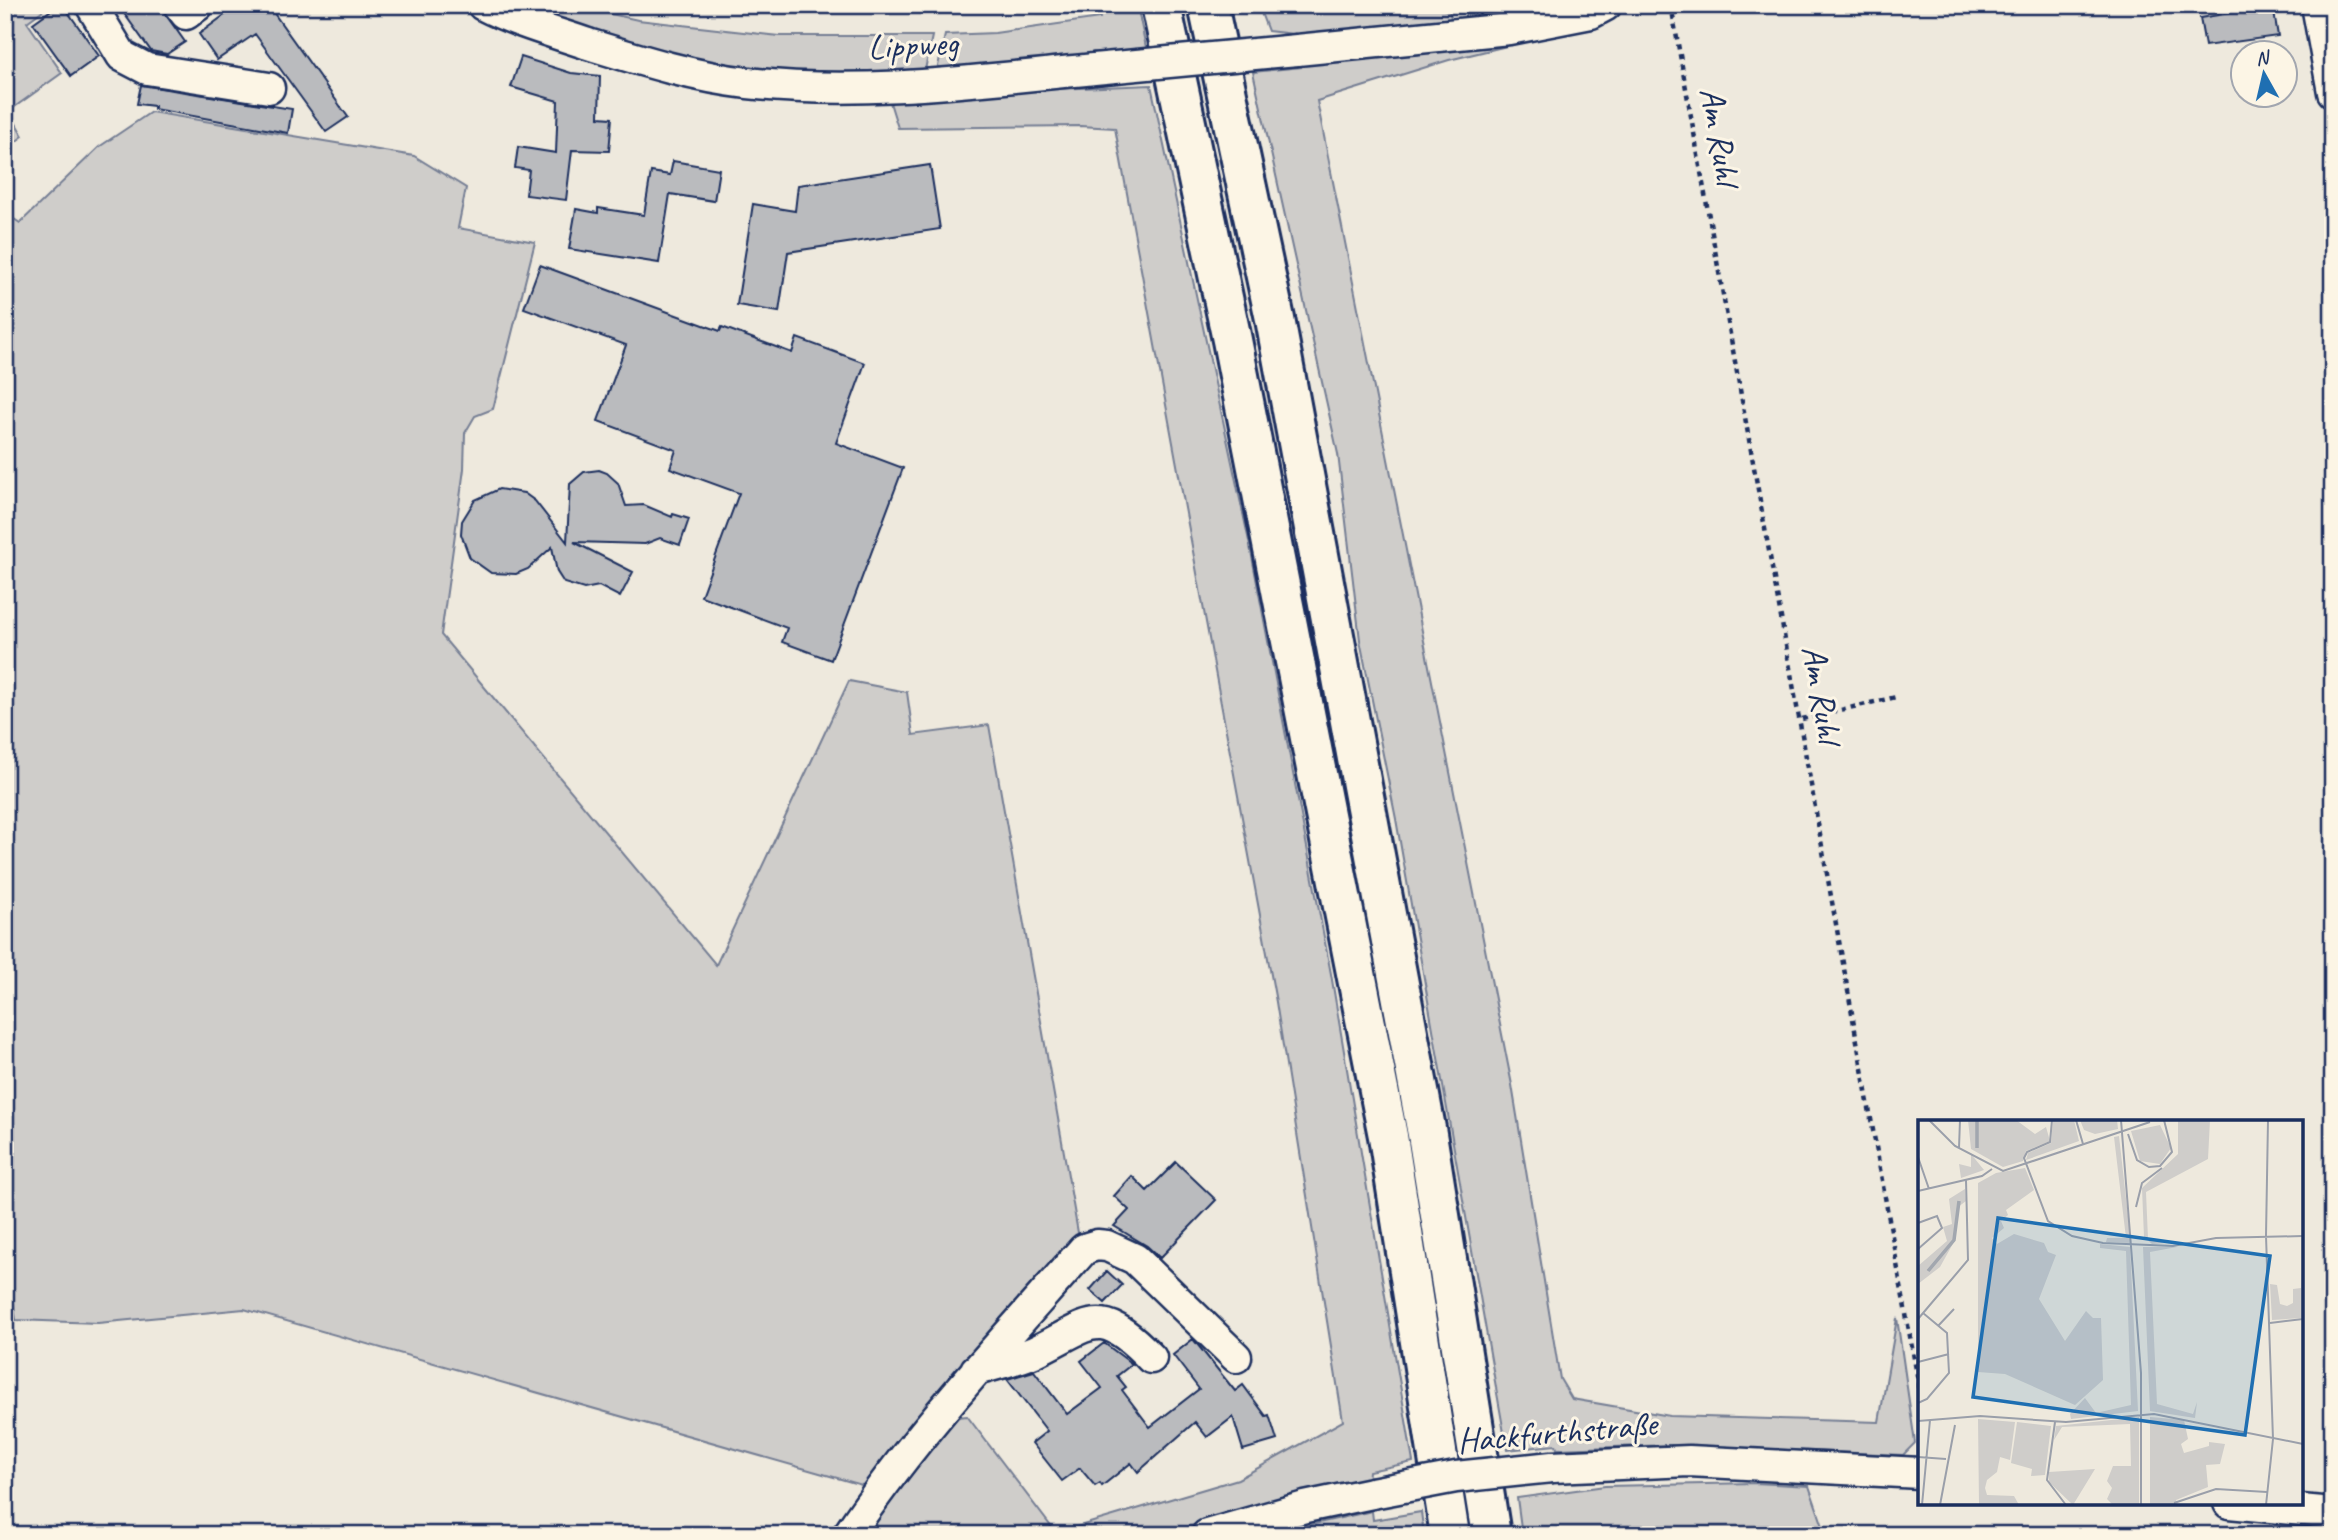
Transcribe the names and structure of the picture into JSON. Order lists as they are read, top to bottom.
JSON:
{
  "streets": {
    "street": ["Lippweg", "Hackfurthstraße"],
    "path": ["Am Ruhl"]
  },
  "north": "top"
}
